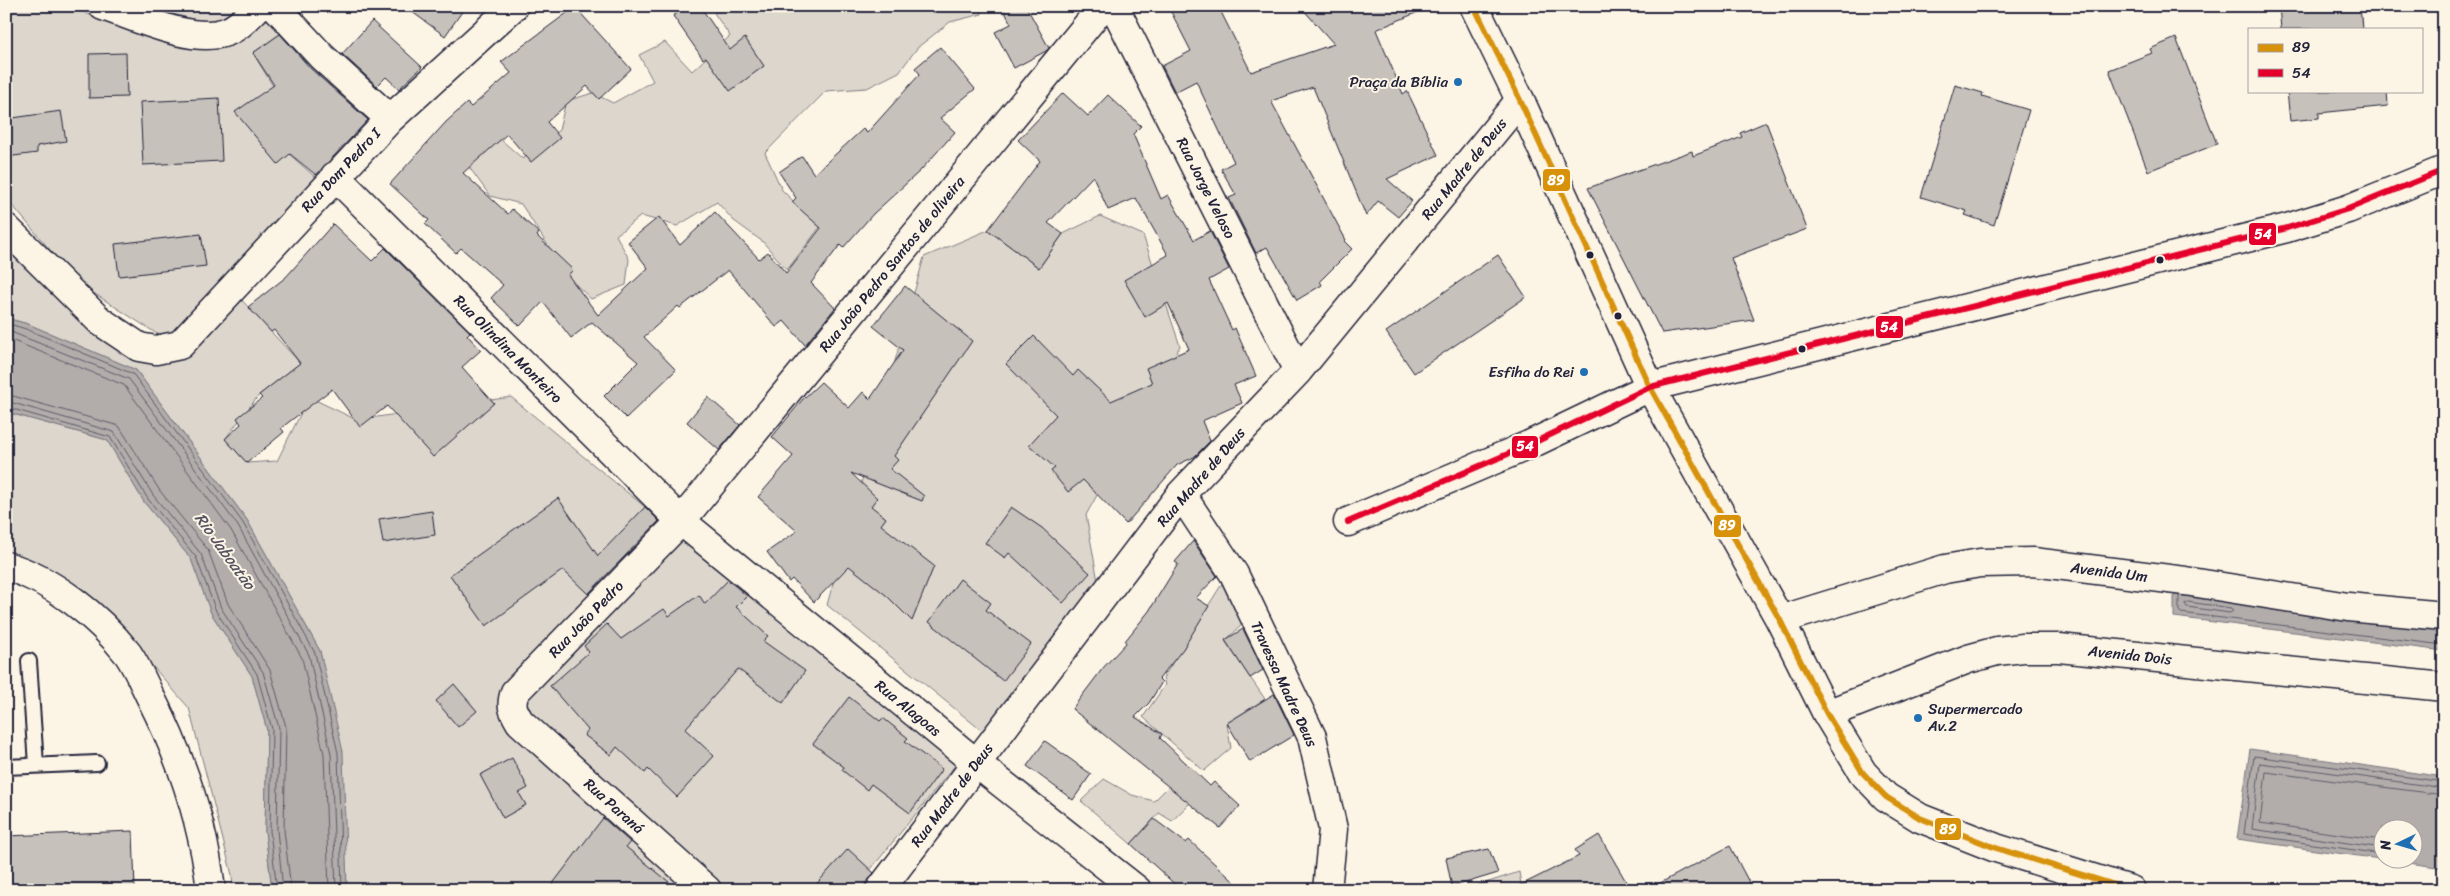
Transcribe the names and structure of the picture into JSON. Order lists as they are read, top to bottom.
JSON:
{
  "streets": {
    "street": [
      "Rua Madre de Deus",
      "Rua Dom Pedro I",
      "Rua Jorge Veloso",
      "Rua João Pedro Santos de oliveira",
      "Rua Olindina Monteiro",
      "Avenida Um",
      "Rua João Pedro",
      "Avenida Dois",
      "Travessa Madre Deus",
      "Rua Alagoas",
      "Rua Paraná"
    ]
  },
  "crossings": [
    ["Rua Madre de Deus", "Rua Jorge Veloso"],
    ["Rua Madre de Deus", "Travessa Madre Deus"],
    ["Rua Madre de Deus", "Rua Alagoas"],
    ["Rua Dom Pedro I", "Rua Olindina Monteiro"],
    ["Rua João Pedro Santos de oliveira", "Rua Olindina Monteiro"],
    ["Rua João Pedro Santos de oliveira", "Rua João Pedro"],
    ["Rua João Pedro Santos de oliveira", "Rua Alagoas"],
    ["Rua Olindina Monteiro", "Rua João Pedro"],
    ["Rua Olindina Monteiro", "Rua Alagoas"],
    ["Rua João Pedro", "Rua Alagoas"],
    ["Rua João Pedro", "Rua Paraná"]
  ],
  "water": ["Rio Jaboatão"],
  "places": ["Praça da Bíblia", "Esfiha do Rei", "Supermercado Av.2"],
  "lines": ["transit line 89", "transit line 54"],
  "legend": ["89", "54"],
  "north": "left"
}
